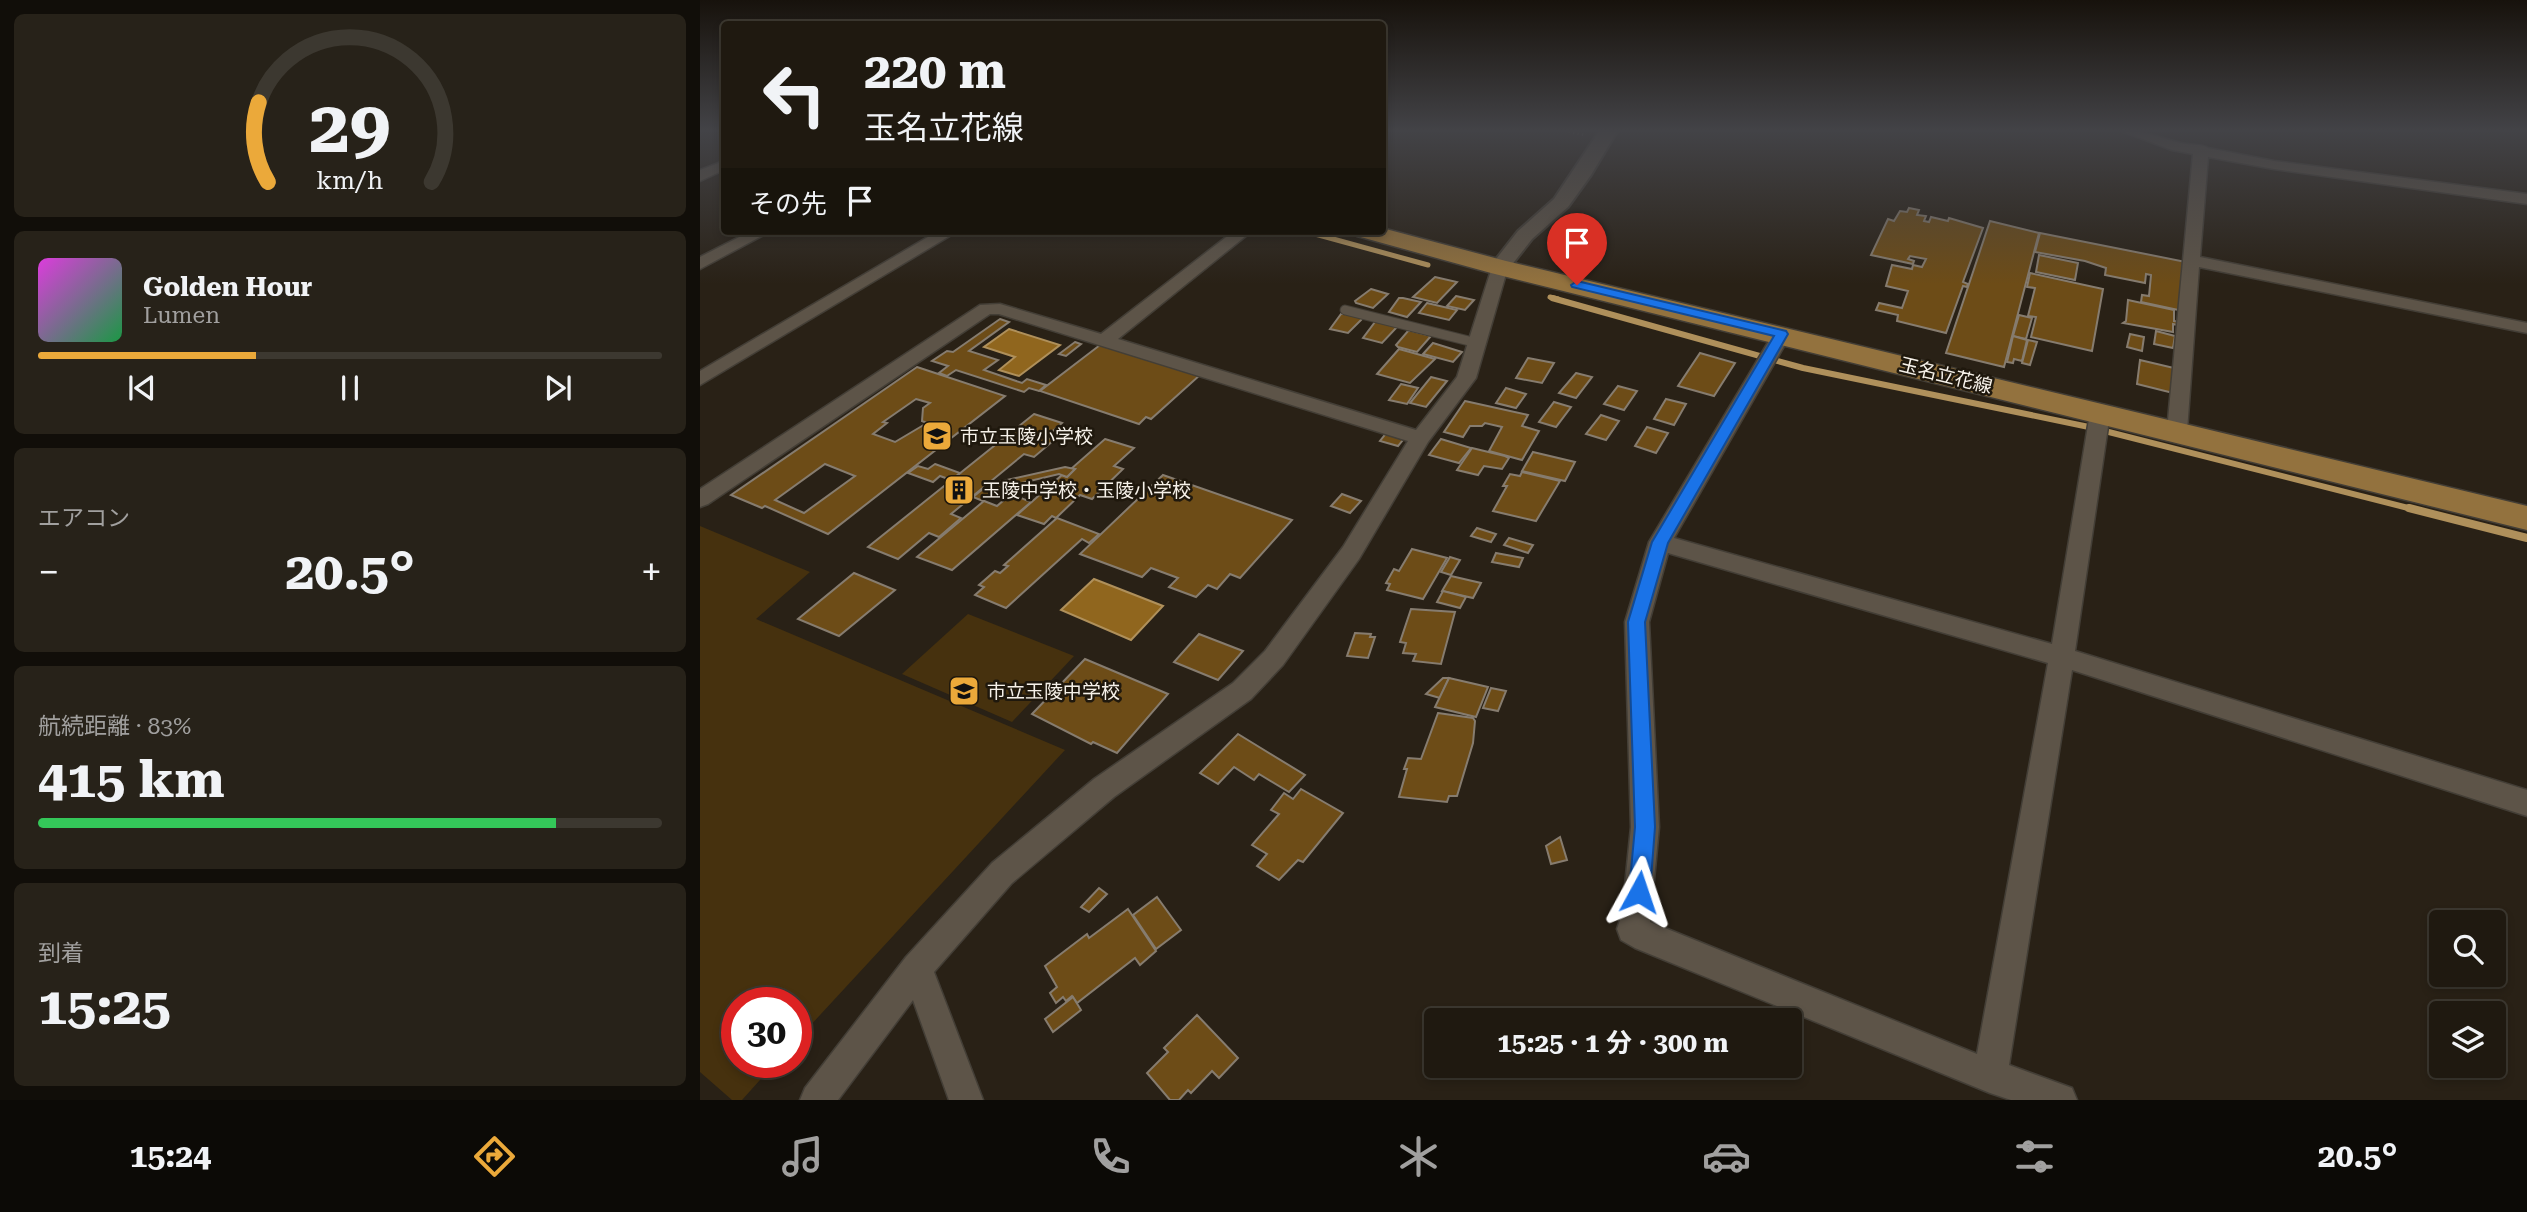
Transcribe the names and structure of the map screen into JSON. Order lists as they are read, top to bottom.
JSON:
{
  "streets": {
    "main road": ["玉名立花線"]
  },
  "places": {
    "school or university": ["市立玉陵小学校", "市立玉陵中学校"],
    "building": ["玉陵中学校・玉陵小学校"]
  },
  "page": {
    "turn": ["220 m", "玉名立花線"],
    "then": "その先",
    "song": ["Golden Hour", "Lumen"],
    "tile": [
      "エアコン",
      ["航続距離 · 83%", "415 km"],
      ["到着", "15:25"]
    ],
    "heat": ["−", "20.5°", "+"],
    "limit": "30",
    "trip": "15:25 · 1 分 · 300 m",
    "tabs": ["15:24", "20.5°"],
    "gauge": ["29", "km/h"]
  }
}
